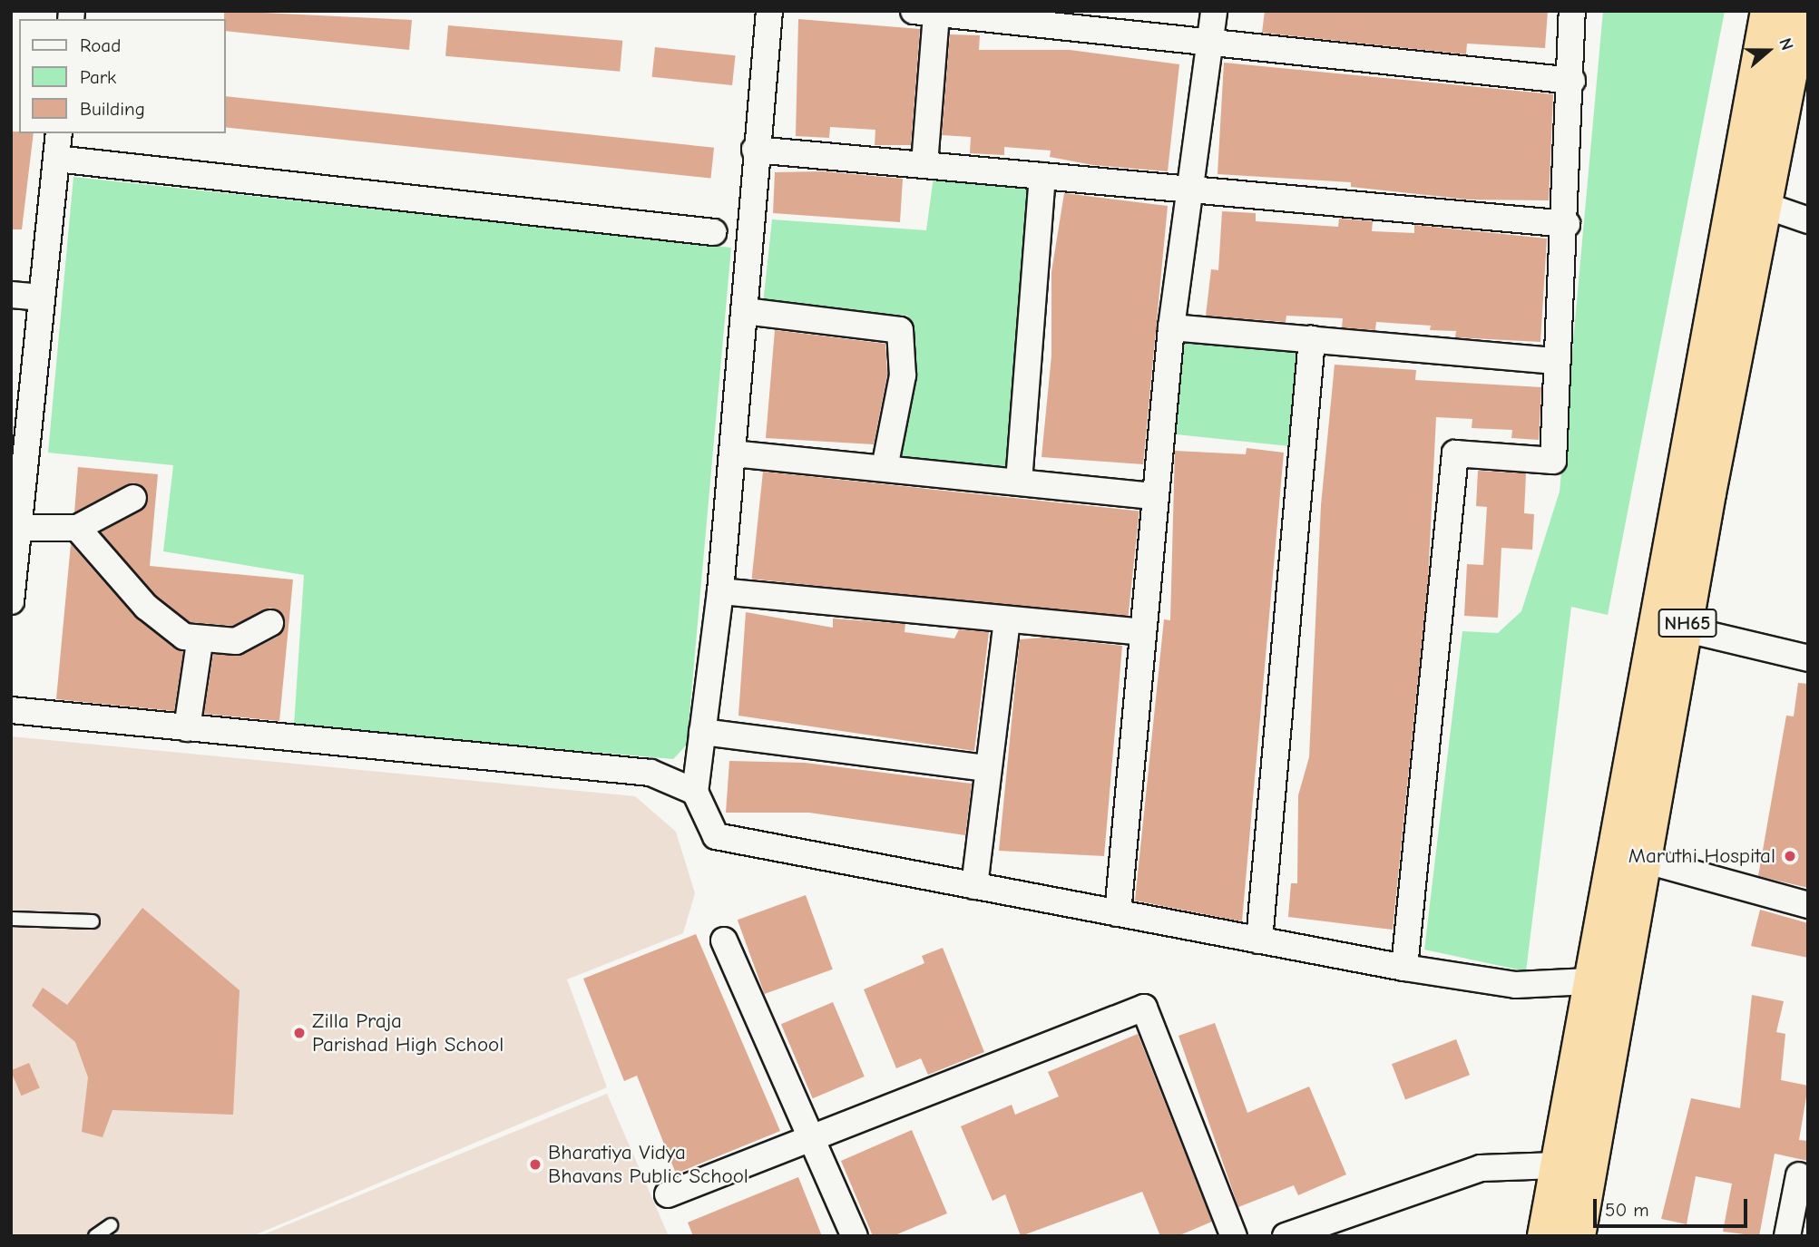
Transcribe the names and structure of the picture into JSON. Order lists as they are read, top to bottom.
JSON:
{
  "streets": {
    "highway": ["NH65"]
  },
  "places": ["Maruthi Hospital", "Zilla Praja Parishad High School", "Bharatiya Vidya Bhavans Public School"],
  "legend": ["Road", "Park", "Building"],
  "scale_bar": "50 m",
  "north": "right"
}
